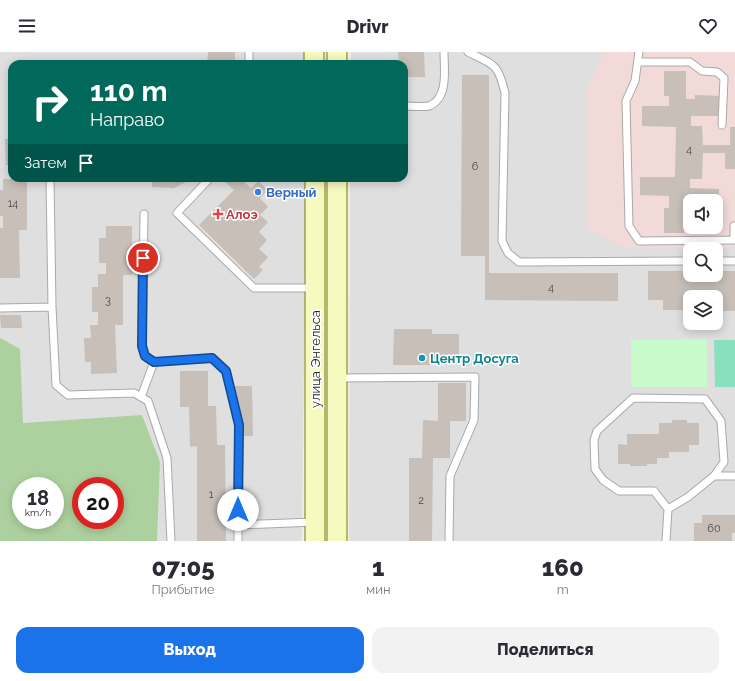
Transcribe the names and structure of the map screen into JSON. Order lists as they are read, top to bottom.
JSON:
{
  "streets": {
    "main road": ["улица Энгельса"]
  },
  "places": {
    "other": ["Верный", "Центр Досуга"],
    "health": ["Алоэ"]
  },
  "house_numbers": [
    "4",
    "6",
    "14",
    "4",
    "3",
    "1",
    "2",
    "60"
  ],
  "page": {
    "header": "Drivr",
    "turn": ["110 m", "Направо"],
    "then": "Затем",
    "speed": "18 km/h",
    "limit": "20",
    "eta": [
      "07:05",
      "Прибытие",
      "1",
      "мин",
      "160",
      "m"
    ],
    "buttons": ["Выход", "Поделиться"]
  }
}
